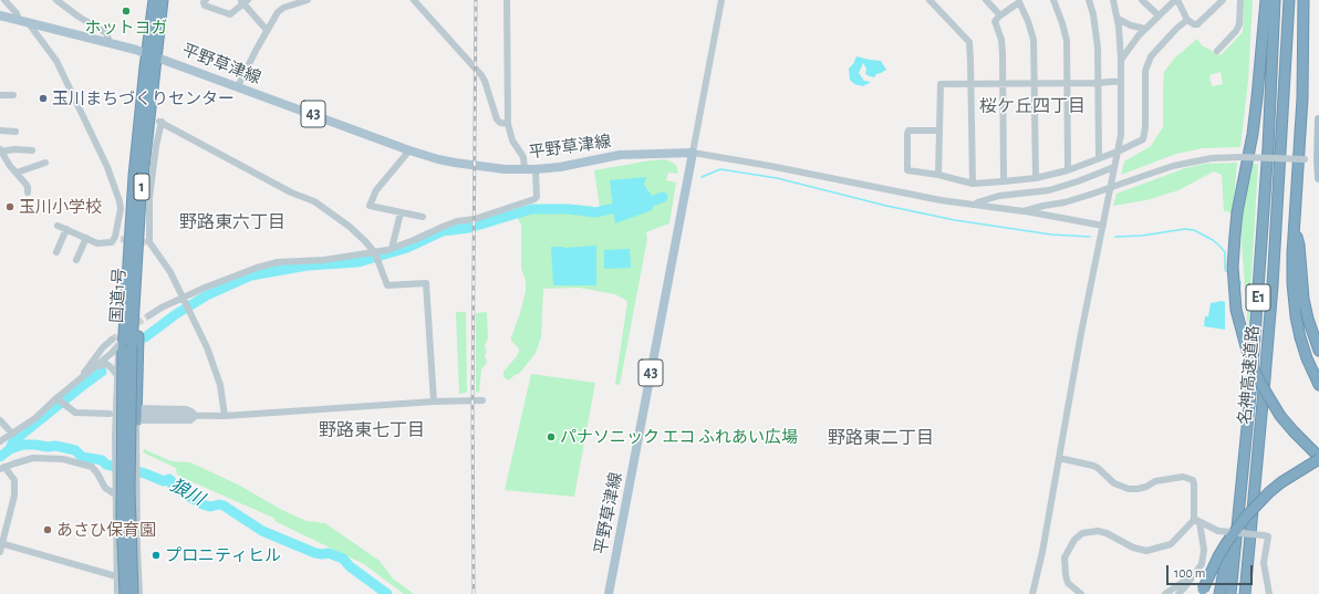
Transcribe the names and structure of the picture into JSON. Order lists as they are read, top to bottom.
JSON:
{
  "streets": {
    "highway": [
      "1",
      "国道1号",
      "E1",
      "名神高速道路"
    ],
    "main road": ["平野草津線", "43"]
  },
  "crossings": [
    ["平野草津線", "国道1号"]
  ],
  "districts": [
    "桜ケ丘四丁目",
    "野路東六丁目",
    "野路東七丁目",
    "野路東二丁目"
  ],
  "water": ["狼川"],
  "places": [
    "ホットヨガ",
    "玉川まちづくりセンター",
    "玉川小学校",
    "パナソニック エコ ふれあい広場",
    "あさひ保育園",
    "プロニティヒル"
  ],
  "scale_bar": "100 m"
}
